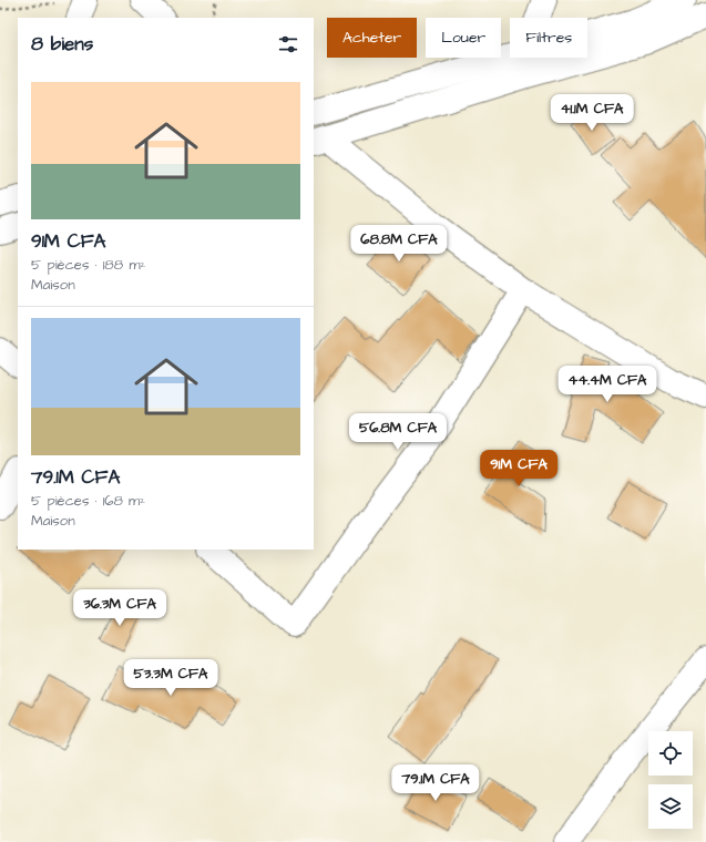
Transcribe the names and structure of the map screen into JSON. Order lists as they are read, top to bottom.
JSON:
{
  "page": {
    "chip": ["Acheter", "Louer", "Filtres"],
    "heading": "8 biens",
    "list": [
      {
        "name": "91M CFA",
        "note": "5 pièces · 188 m² · Maison"
      },
      {
        "name": "79.1M CFA",
        "note": "5 pièces · 168 m² · Maison"
      }
    ],
    "price": [
      "41.1M CFA",
      "68.8M CFA",
      "44.4M CFA",
      "56.8M CFA",
      "91M CFA",
      "36.3M CFA",
      "53.3M CFA",
      "79.1M CFA"
    ]
  }
}
